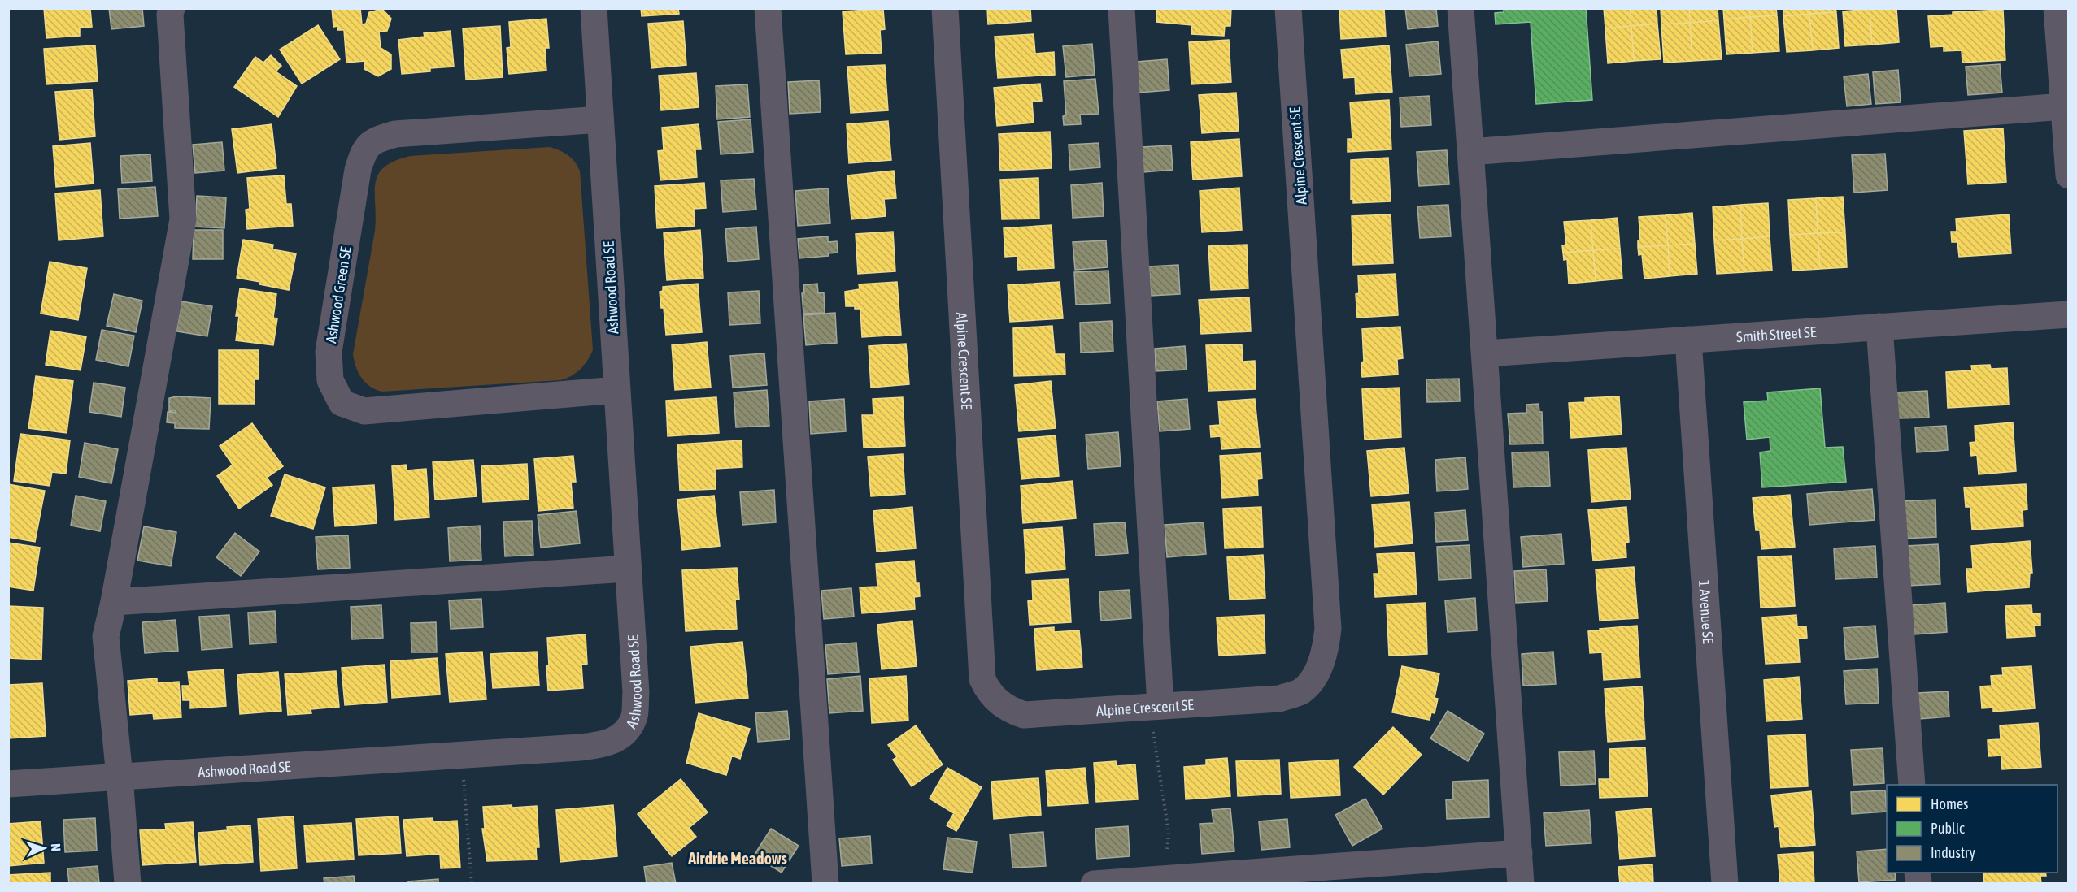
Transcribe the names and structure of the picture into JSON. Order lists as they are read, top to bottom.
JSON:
{
  "streets": {
    "street": [
      "Alpine Crescent SE",
      "Ashwood Road SE",
      "Ashwood Green SE",
      "Smith Street SE",
      "1 Avenue SE"
    ]
  },
  "crossings": [
    ["Ashwood Road SE", "Ashwood Green SE"],
    ["Smith Street SE", "1 Avenue SE"]
  ],
  "districts": ["Airdrie Meadows"],
  "legend": ["Homes", "Public", "Industry"],
  "north": "right"
}
